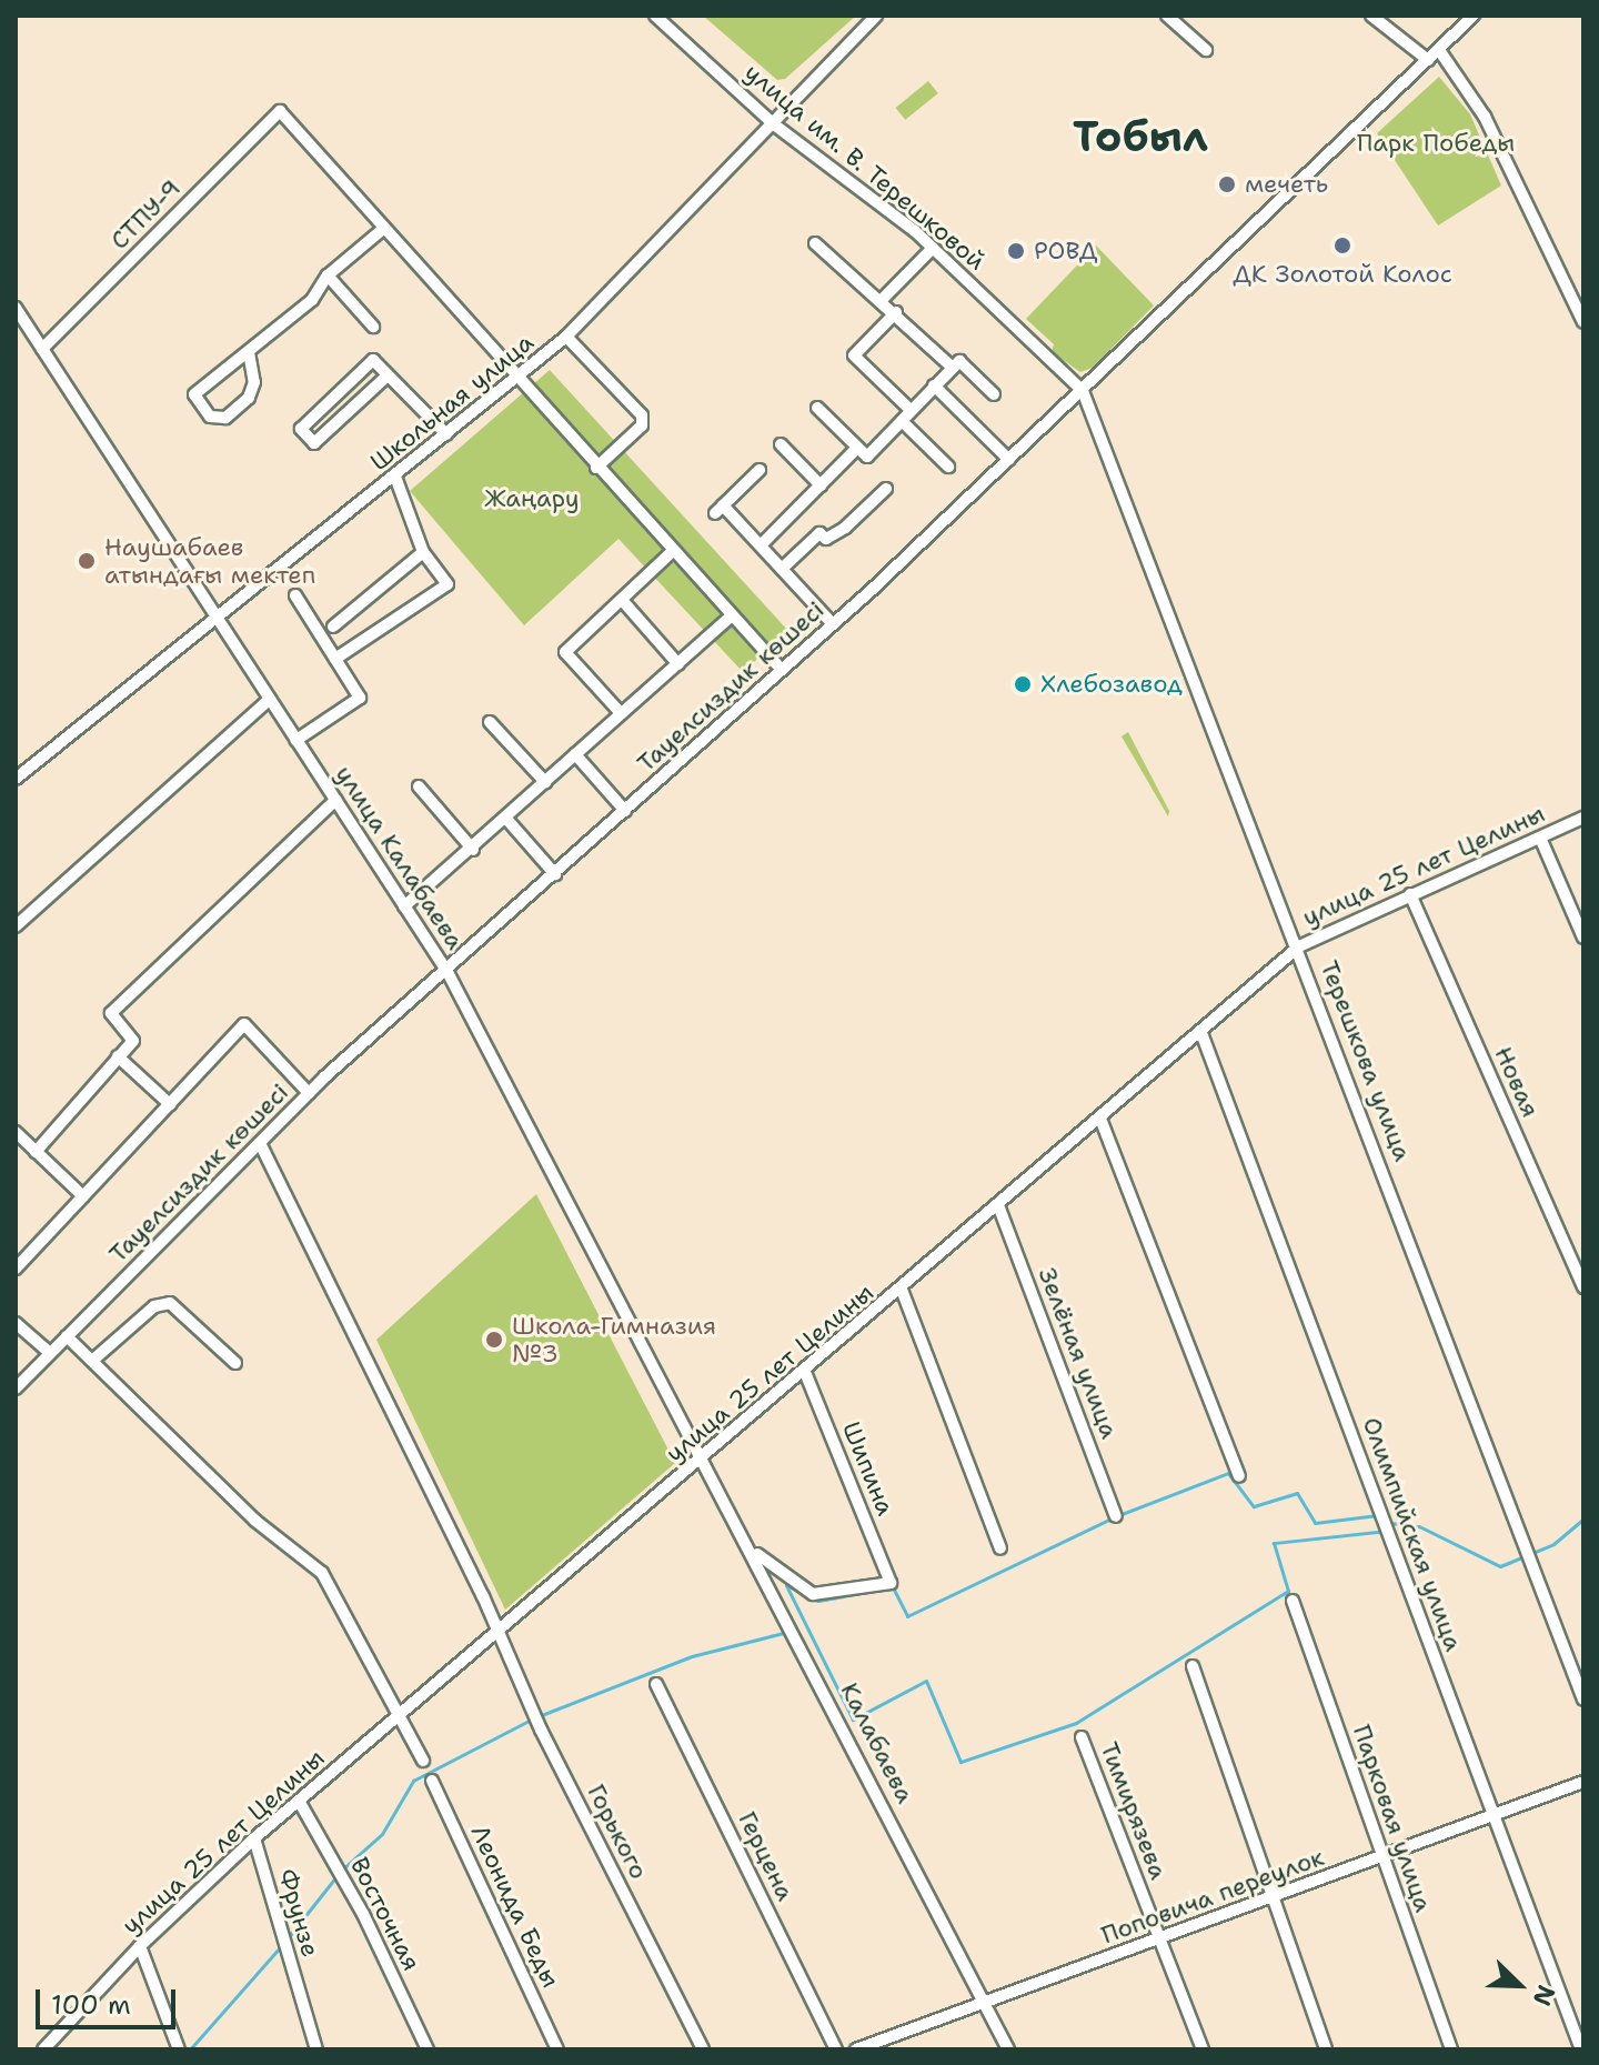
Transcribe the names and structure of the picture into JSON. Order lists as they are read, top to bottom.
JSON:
{
  "streets": {
    "street": [
      "улица им. В. Терешковой",
      "СТПУ-9",
      "Школьная улица",
      "Тауелсиздик көшесі",
      "улица Калабаева",
      "улица 25 лет Целины",
      "Терешкова улица",
      "Новая",
      "Зелёная улица",
      "Шипина",
      "Олимпийская улица",
      "Калабаева",
      "Тимирязева",
      "Парковая улица",
      "Горького",
      "Герцена",
      "Поповича переулок",
      "Леонида Беды",
      "Фрунзе",
      "Восточная"
    ]
  },
  "crossings": [
    ["улица им. В. Терешковой", "Школьная улица"],
    ["улица им. В. Терешковой", "Тауелсиздик көшесі"],
    ["улица им. В. Терешковой", "Терешкова улица"],
    ["СТПУ-9", "улица Калабаева"],
    ["Школьная улица", "улица Калабаева"],
    ["Тауелсиздик көшесі", "улица Калабаева"],
    ["Тауелсиздик көшесі", "Терешкова улица"],
    ["Тауелсиздик көшесі", "Горького"],
    ["улица Калабаева", "улица 25 лет Целины"],
    ["улица Калабаева", "Калабаева"],
    ["улица 25 лет Целины", "Терешкова улица"],
    ["улица 25 лет Целины", "Новая"],
    ["улица 25 лет Целины", "Зелёная улица"],
    ["улица 25 лет Целины", "Шипина"],
    ["улица 25 лет Целины", "Олимпийская улица"],
    ["улица 25 лет Целины", "Калабаева"],
    ["улица 25 лет Целины", "Горького"],
    ["улица 25 лет Целины", "Фрунзе"],
    ["улица 25 лет Целины", "Восточная"],
    ["Шипина", "Калабаева"],
    ["Олимпийская улица", "Поповича переулок"],
    ["Калабаева", "Поповича переулок"],
    ["Тимирязева", "Поповича переулок"],
    ["Парковая улица", "Поповича переулок"]
  ],
  "districts": ["Тобыл"],
  "parks": ["Парк Победы", "Жаңару"],
  "places": [
    "мечеть",
    "ДК Золотой Колос",
    "РОВД",
    "Наушабаев атындағы мектеп",
    "Хлебозавод",
    "Школа-Гимназия №3"
  ],
  "scale_bar": "100 m",
  "north": "bottom right"
}
